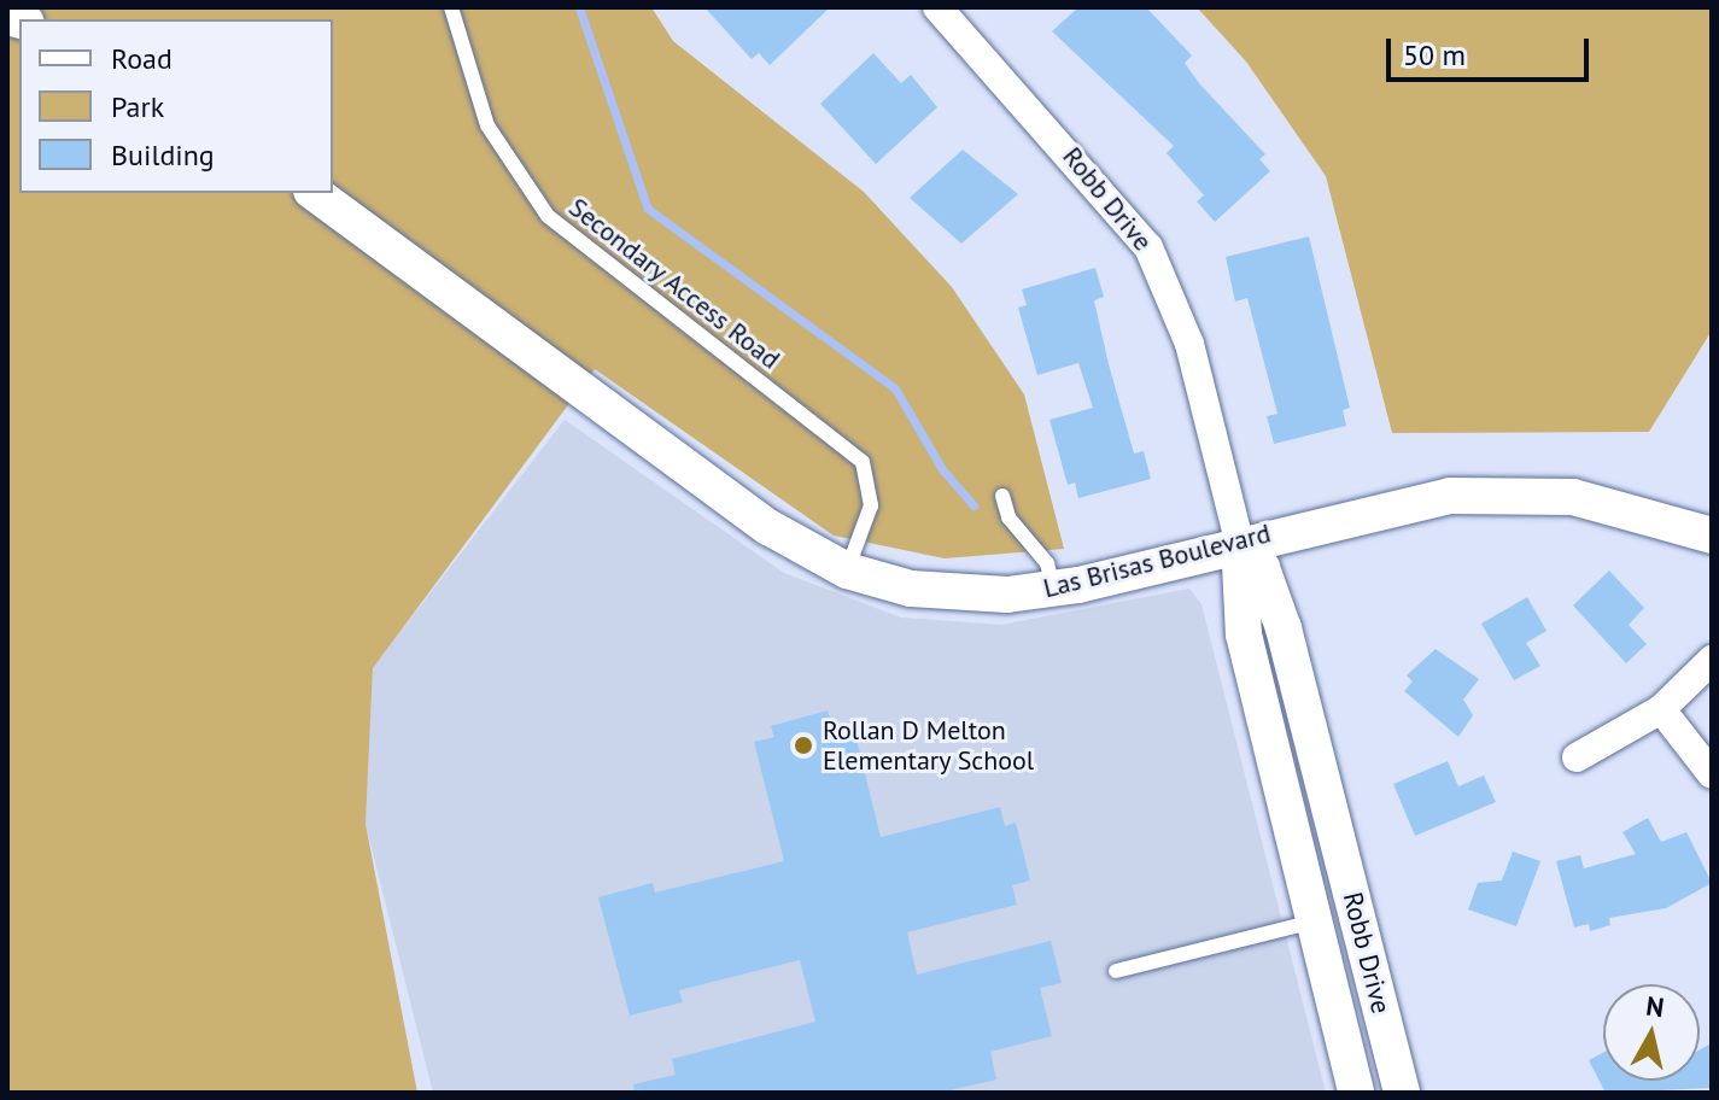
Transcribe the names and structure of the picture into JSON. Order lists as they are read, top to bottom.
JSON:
{
  "streets": {
    "street": ["Robb Drive", "Las Brisas Boulevard"],
    "lane": ["Secondary Access Road"]
  },
  "crossings": [
    ["Robb Drive", "Las Brisas Boulevard"],
    ["Secondary Access Road", "Las Brisas Boulevard"]
  ],
  "places": ["Rollan D Melton Elementary School"],
  "legend": ["Road", "Park", "Building"],
  "scale_bar": "50 m",
  "north": "top"
}
